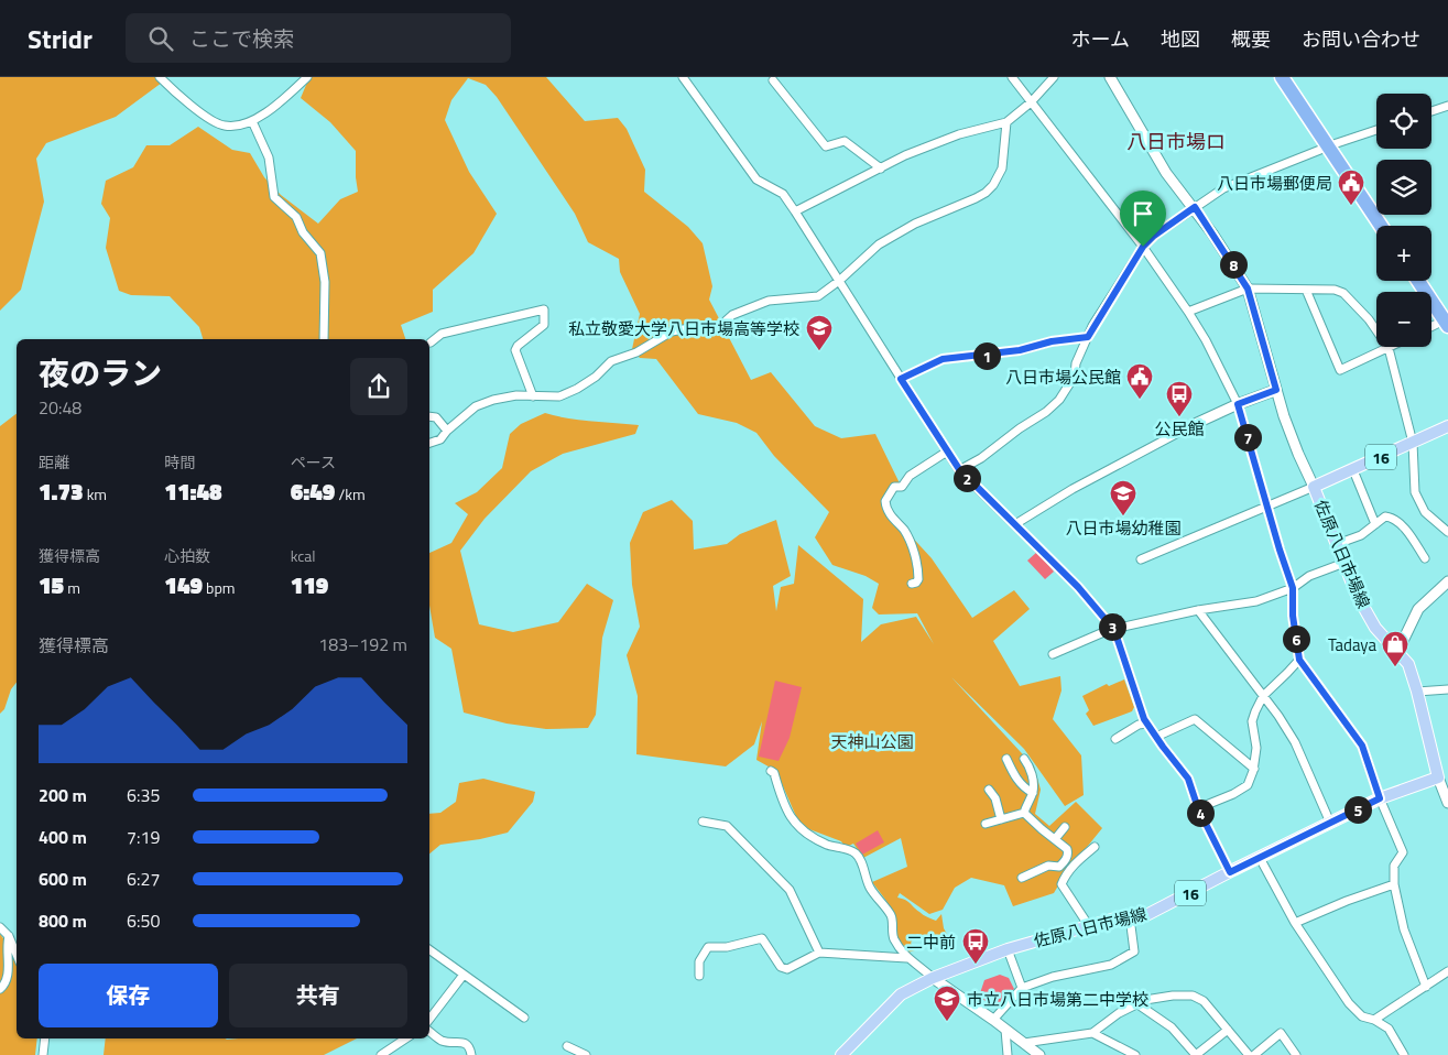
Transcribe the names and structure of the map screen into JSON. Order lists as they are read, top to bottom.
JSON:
{
  "streets": {
    "main road": ["16", "佐原八日市場線"]
  },
  "districts": ["八日市場ロ"],
  "parks": ["天神山公園"],
  "places": {
    "public building": ["八日市場郵便局", "八日市場公民館"],
    "school or university": ["私立敬愛大学八日市場高等学校", "八日市場幼稚園", "市立八日市場第二中学校"],
    "bus stop": ["公民館", "二中前"],
    "shop": ["Tadaya"]
  },
  "page": {
    "header": "Stridr",
    "search": "ここで検索",
    "nav": [
      "ホーム",
      "地図",
      "概要",
      "お問い合わせ"
    ],
    "map_buttons": ["+", "−"],
    "pins": [
      "8",
      "1",
      "7",
      "2",
      "3",
      "6",
      "5",
      "4"
    ],
    "heading": ["夜のラン", "20:48"],
    "stats": [
      ["距離", "1.73 km"],
      ["時間", "11:48"],
      ["ペース", "6:49 /km"],
      ["獲得標高", "15 m"],
      ["心拍数", "149 bpm"],
      ["kcal", "119"]
    ],
    "chart": ["獲得標高", "183–192 m"],
    "list": [
      {
        "name": "200 m",
        "note": "6:35"
      },
      {
        "name": "400 m",
        "note": "7:19"
      },
      {
        "name": "600 m",
        "note": "6:27"
      },
      {
        "name": "800 m",
        "note": "6:50"
      }
    ],
    "buttons": ["保存", "共有"]
  }
}
